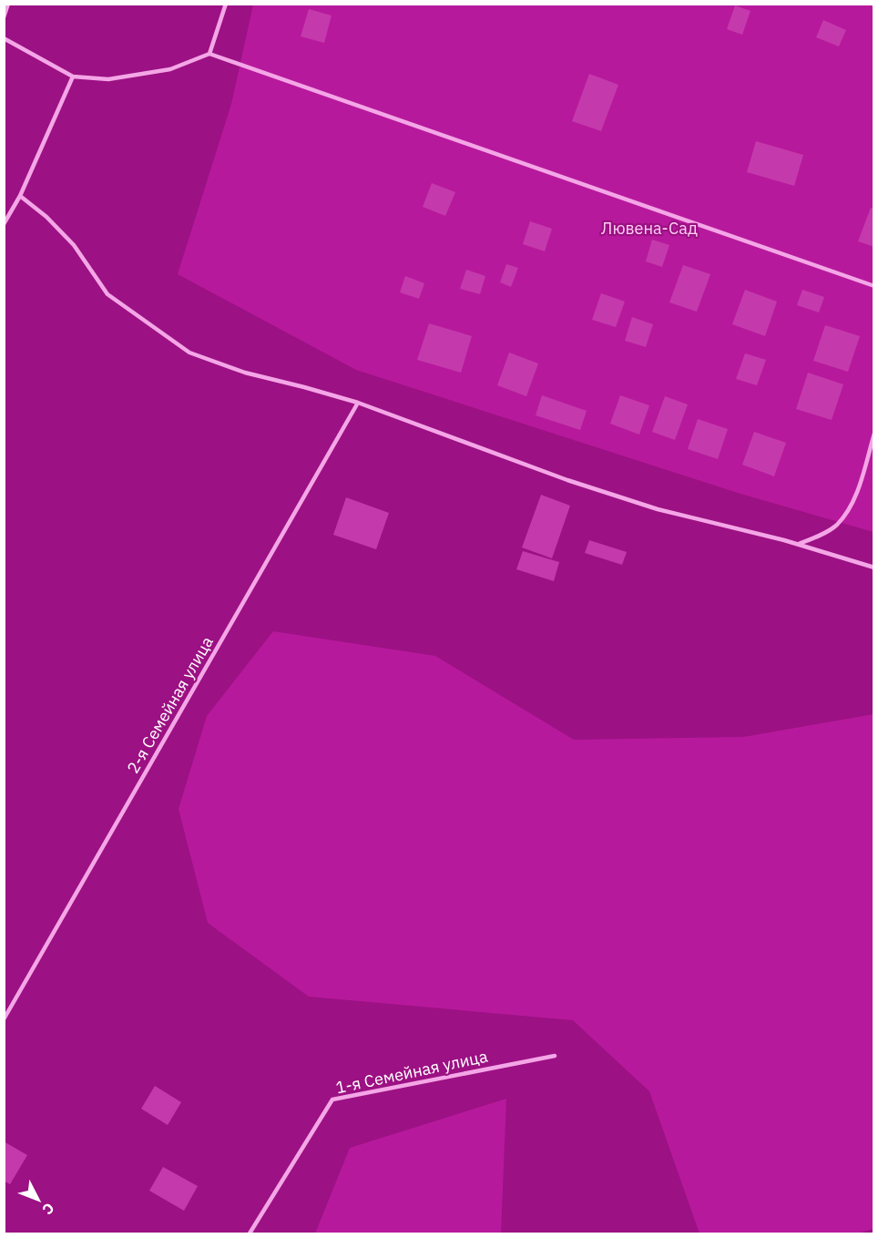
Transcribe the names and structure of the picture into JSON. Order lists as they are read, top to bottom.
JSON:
{
  "streets": {
    "lane": ["2-я Семейная улица", "1-я Семейная улица"]
  },
  "parks": ["Лювена-Сад"],
  "north": "bottom right"
}
